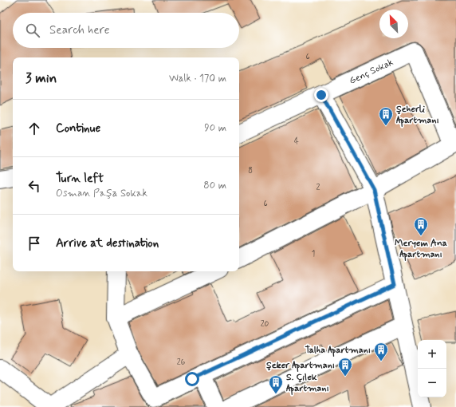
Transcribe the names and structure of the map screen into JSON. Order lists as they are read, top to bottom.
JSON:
{
  "streets": {
    "street": ["Genç Sokak"]
  },
  "places": {
    "building": [
      "Şeherli Apartmanı",
      "Meryem Ana Apartmanı",
      "Talha Apartmanı",
      "Şeker Apartmanı",
      "S. Çilek Apartmanı"
    ]
  },
  "house_numbers": [
    "6",
    "4",
    "8",
    "2",
    "6",
    "1",
    "20",
    "26"
  ],
  "north": "top left",
  "page": {
    "search": "Search here",
    "heading": ["3 min", "Walk · 170 m"],
    "list": [
      ["Continue", "90 m"],
      ["Turn left", "Osman Paşa Sokak", "80 m"],
      "Arrive at destination"
    ],
    "map_buttons": ["+", "−"]
  }
}
